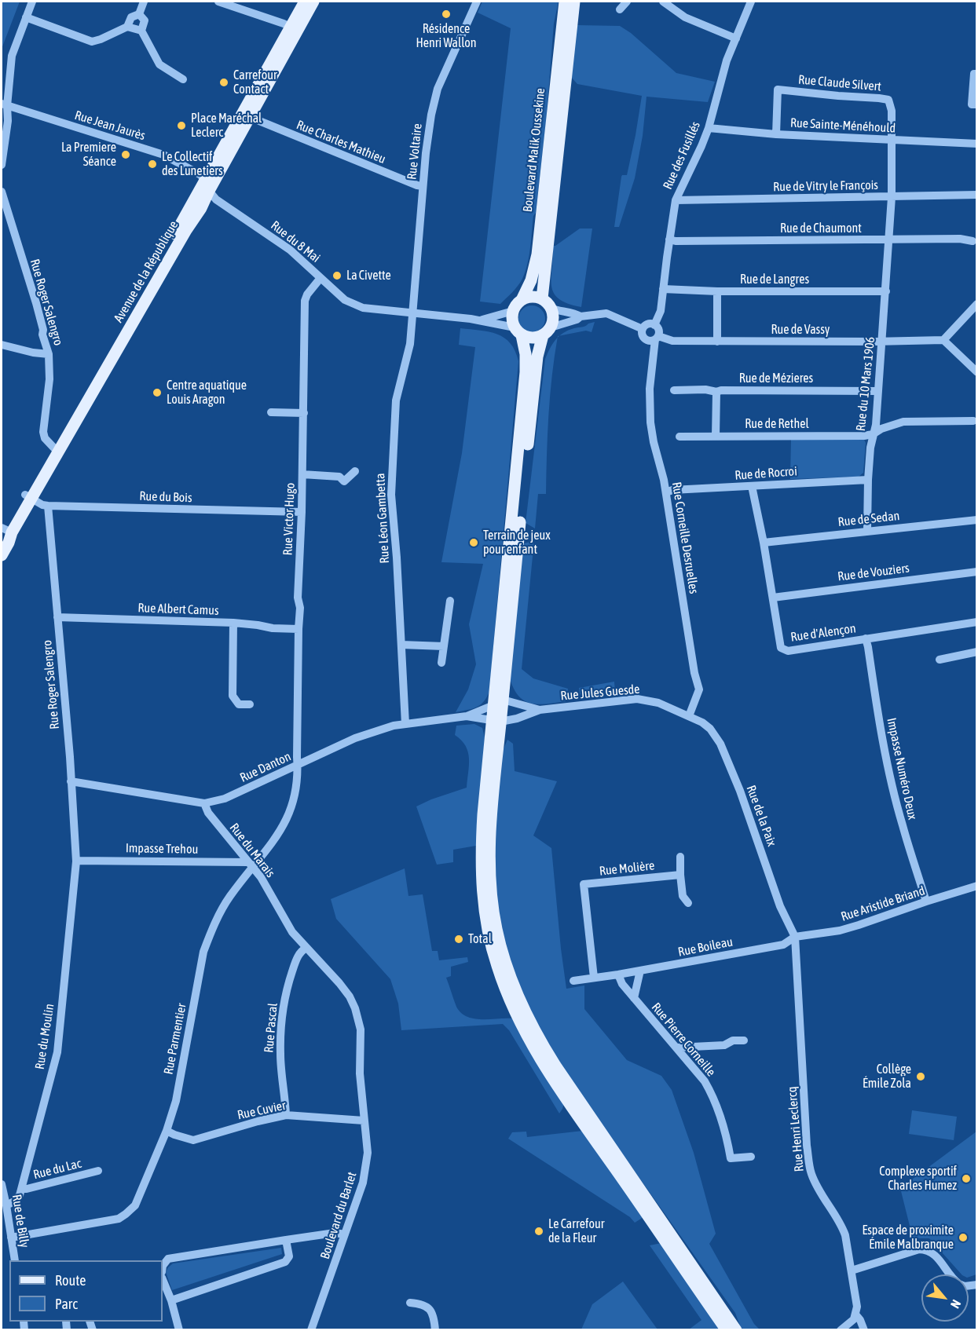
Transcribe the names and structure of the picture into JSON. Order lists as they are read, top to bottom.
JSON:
{
  "streets": {
    "main road": ["Boulevard Malik Oussekine", "Avenue de la République"],
    "street": [
      "Rue Claude Silvert",
      "Rue Jean Jaurès",
      "Rue Sainte-Ménéhould",
      "Rue Charles Mathieu",
      "Rue Voltaire",
      "Rue des Fusillés",
      "Rue de Vitry le François",
      "Rue de Chaumont",
      "Rue du 8 Mai",
      "Rue de Langres",
      "Rue Roger Salengro",
      "Rue de Vassy",
      "Rue de Mézieres",
      "Rue du 10 Mars 1906",
      "Rue de Rethel",
      "Rue de Rocroi",
      "Rue du Bois",
      "Rue Léon Gambetta",
      "Rue Victor Hugo",
      "Rue de Sedan",
      "Rue Corneille Desruelles",
      "Rue de Vouziers",
      "Rue Albert Camus",
      "Rue d'Alençon",
      "Rue Jules Guesde",
      "Rue Danton",
      "Impasse Numéro Deux",
      "Rue de la Paix",
      "Impasse Trehou",
      "Rue du Marais",
      "Rue Molière",
      "Rue Aristide Briand",
      "Rue Boileau",
      "Rue Pascal",
      "Rue du Moulin",
      "Rue Parmentier",
      "Rue Pierre Corneille",
      "Rue Cuvier",
      "Rue Henri Leclercq",
      "Rue du Lac",
      "Boulevard du Barlet",
      "Rue de Billy"
    ]
  },
  "crossings": [
    ["Rue Claude Silvert", "Rue Sainte-Ménéhould"],
    ["Rue Claude Silvert", "Rue de Vitry le François"],
    ["Rue Claude Silvert", "Rue de Chaumont"],
    ["Rue Claude Silvert", "Rue du 10 Mars 1906"],
    ["Rue Jean Jaurès", "Rue du 8 Mai"],
    ["Rue Jean Jaurès", "Avenue de la République"],
    ["Rue Sainte-Ménéhould", "Rue des Fusillés"],
    ["Rue Charles Mathieu", "Rue Voltaire"],
    ["Rue Charles Mathieu", "Avenue de la République"],
    ["Boulevard Malik Oussekine", "Rue du 8 Mai"],
    ["Rue Voltaire", "Rue du 8 Mai"],
    ["Rue Voltaire", "Rue Léon Gambetta"],
    ["Rue des Fusillés", "Rue de Vitry le François"],
    ["Rue des Fusillés", "Rue de Chaumont"],
    ["Rue des Fusillés", "Rue de Langres"],
    ["Rue des Fusillés", "Rue de Vassy"],
    ["Rue des Fusillés", "Rue Corneille Desruelles"],
    ["Rue de Chaumont", "Rue du 10 Mars 1906"],
    ["Rue du 8 Mai", "Avenue de la République"],
    ["Rue du 8 Mai", "Rue Léon Gambetta"],
    ["Rue du 8 Mai", "Rue Victor Hugo"],
    ["Avenue de la République", "Rue Roger Salengro"],
    ["Avenue de la République", "Rue du Bois"],
    ["Rue de Langres", "Rue du 10 Mars 1906"],
    ["Rue Roger Salengro", "Rue du Bois"],
    ["Rue Roger Salengro", "Rue Albert Camus"],
    ["Rue Roger Salengro", "Rue Danton"],
    ["Rue Roger Salengro", "Impasse Trehou"],
    ["Rue Roger Salengro", "Rue du Moulin"],
    ["Rue de Vassy", "Rue du 10 Mars 1906"],
    ["Rue de Vassy", "Rue Corneille Desruelles"],
    ["Rue de Mézieres", "Rue du 10 Mars 1906"],
    ["Rue du 10 Mars 1906", "Rue de Rethel"],
    ["Rue du 10 Mars 1906", "Rue de Rocroi"],
    ["Rue du 10 Mars 1906", "Rue de Sedan"],
    ["Rue de Rocroi", "Rue Corneille Desruelles"],
    ["Rue de Rocroi", "Rue d'Alençon"],
    ["Rue du Bois", "Rue Victor Hugo"],
    ["Rue Léon Gambetta", "Rue Danton"],
    ["Rue Victor Hugo", "Rue Albert Camus"],
    ["Rue Victor Hugo", "Rue Danton"],
    ["Rue Victor Hugo", "Rue Parmentier"],
    ["Rue de Sedan", "Rue d'Alençon"],
    ["Rue Corneille Desruelles", "Rue Jules Guesde"],
    ["Rue Corneille Desruelles", "Rue de la Paix"],
    ["Rue de Vouziers", "Rue d'Alençon"],
    ["Rue d'Alençon", "Impasse Numéro Deux"],
    ["Rue Jules Guesde", "Rue Danton"],
    ["Rue Jules Guesde", "Rue de la Paix"],
    ["Rue Danton", "Rue du Marais"],
    ["Rue Danton", "Rue Parmentier"],
    ["Impasse Numéro Deux", "Rue Aristide Briand"],
    ["Rue de la Paix", "Rue Aristide Briand"],
    ["Rue de la Paix", "Rue Boileau"],
    ["Rue de la Paix", "Rue Henri Leclercq"],
    ["Impasse Trehou", "Rue du Marais"],
    ["Impasse Trehou", "Rue du Moulin"],
    ["Impasse Trehou", "Rue Parmentier"],
    ["Rue du Marais", "Rue Pascal"],
    ["Rue du Marais", "Rue Parmentier"],
    ["Rue du Marais", "Boulevard du Barlet"],
    ["Rue Aristide Briand", "Rue Boileau"],
    ["Rue Aristide Briand", "Rue Henri Leclercq"],
    ["Rue Boileau", "Rue Pierre Corneille"],
    ["Rue Boileau", "Rue Henri Leclercq"],
    ["Rue Pascal", "Rue Cuvier"],
    ["Rue Pascal", "Boulevard du Barlet"],
    ["Rue du Moulin", "Rue du Lac"],
    ["Rue du Moulin", "Rue de Billy"],
    ["Rue Parmentier", "Rue Cuvier"],
    ["Rue Parmentier", "Rue de Billy"],
    ["Rue Cuvier", "Boulevard du Barlet"]
  ],
  "places": [
    "Résidence Henri Wallon",
    "Carrefour Contact",
    "Place Maréchal Leclerc",
    "La Premiere Séance",
    "Le Collectif des Lunetiers",
    "La Civette",
    "Centre aquatique Louis Aragon",
    "Terrain de jeux pour enfant",
    "Total",
    "Collège Émile Zola",
    "Complexe sportif Charles Humez",
    "Le Carrefour de la Fleur",
    "Espace de proximite Émile Malbranque"
  ],
  "legend": ["Route", "Parc"],
  "north": "bottom right"
}
